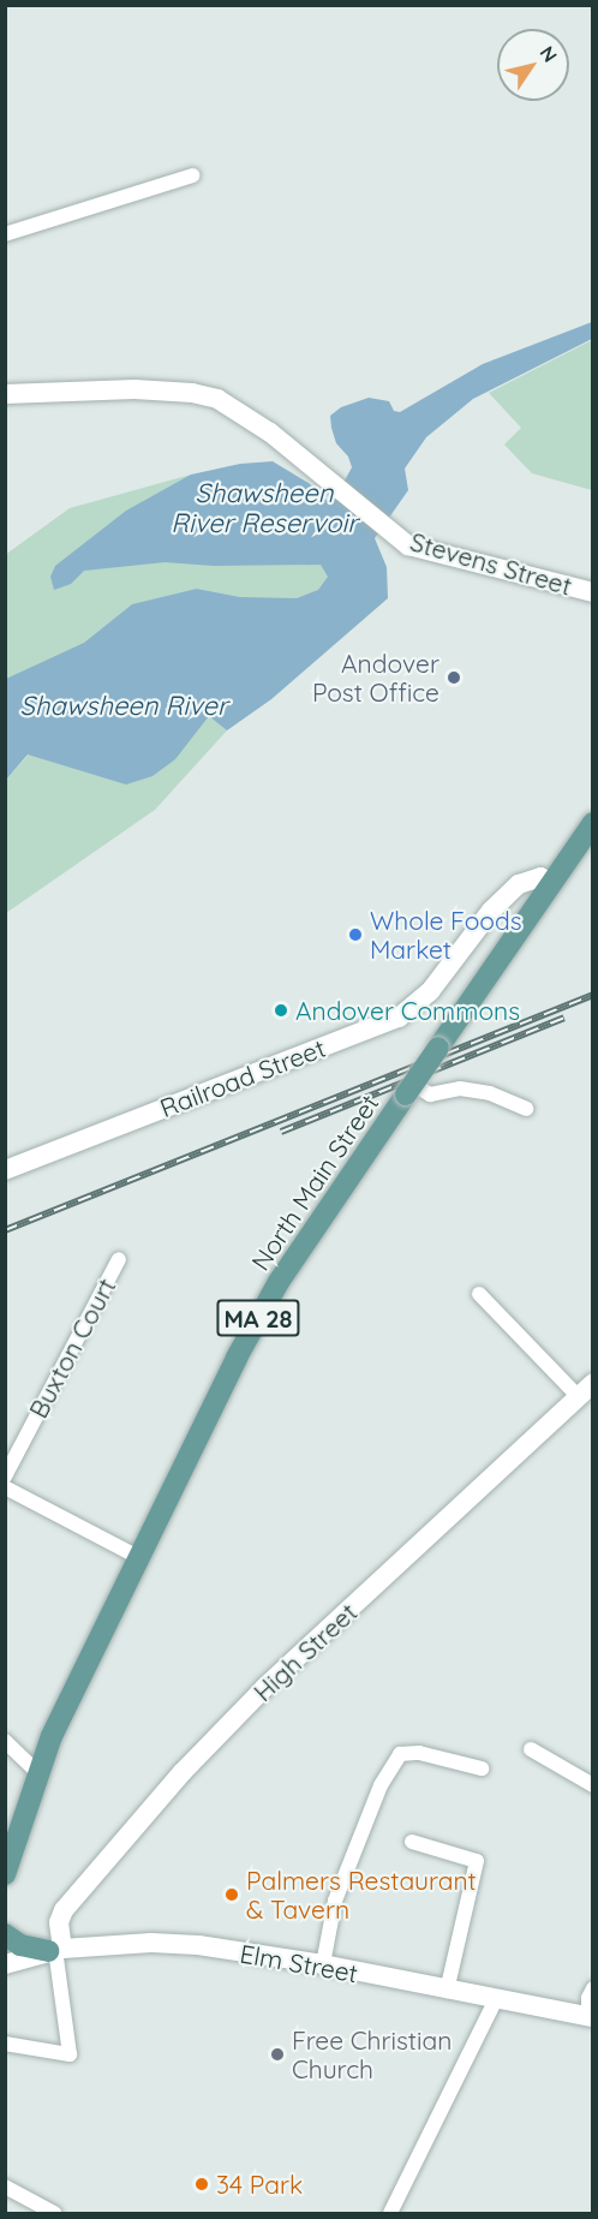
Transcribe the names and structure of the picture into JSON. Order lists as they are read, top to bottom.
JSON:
{
  "streets": {
    "main road": [
      "Stevens Street",
      "Railroad Street",
      "North Main Street",
      "MA 28",
      "High Street",
      "Elm Street"
    ],
    "street": ["Buxton Court"]
  },
  "crossings": [
    ["Railroad Street", "North Main Street"],
    ["High Street", "Elm Street"]
  ],
  "water": ["Shawsheen River Reservoir", "Shawsheen River"],
  "places": [
    "Andover Post Office",
    "Whole Foods Market",
    "Andover Commons",
    "Palmers Restaurant & Tavern",
    "Free Christian Church",
    "34 Park"
  ],
  "north": "top right"
}
